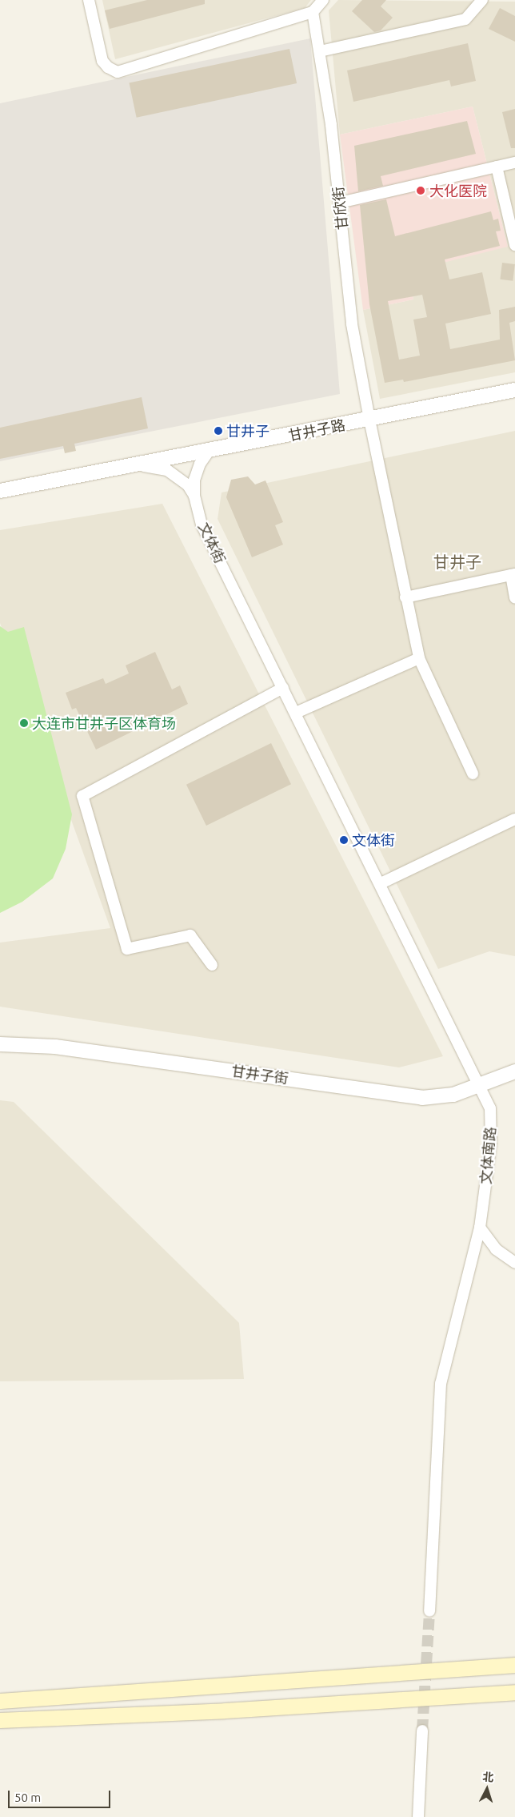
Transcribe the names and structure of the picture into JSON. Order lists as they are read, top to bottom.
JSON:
{
  "streets": {
    "street": [
      "甘欣街",
      "甘井子路",
      "文体街",
      "甘井子街",
      "文体南路"
    ]
  },
  "crossings": [
    ["甘欣街", "甘井子路"],
    ["甘井子路", "文体街"],
    ["文体街", "甘井子街"],
    ["文体街", "文体南路"],
    ["甘井子街", "文体南路"]
  ],
  "districts": ["甘井子"],
  "places": [
    "大化医院",
    "甘井子",
    "大连市甘井子区体育场",
    "文体街"
  ],
  "scale_bar": "50 m",
  "north": "top"
}
